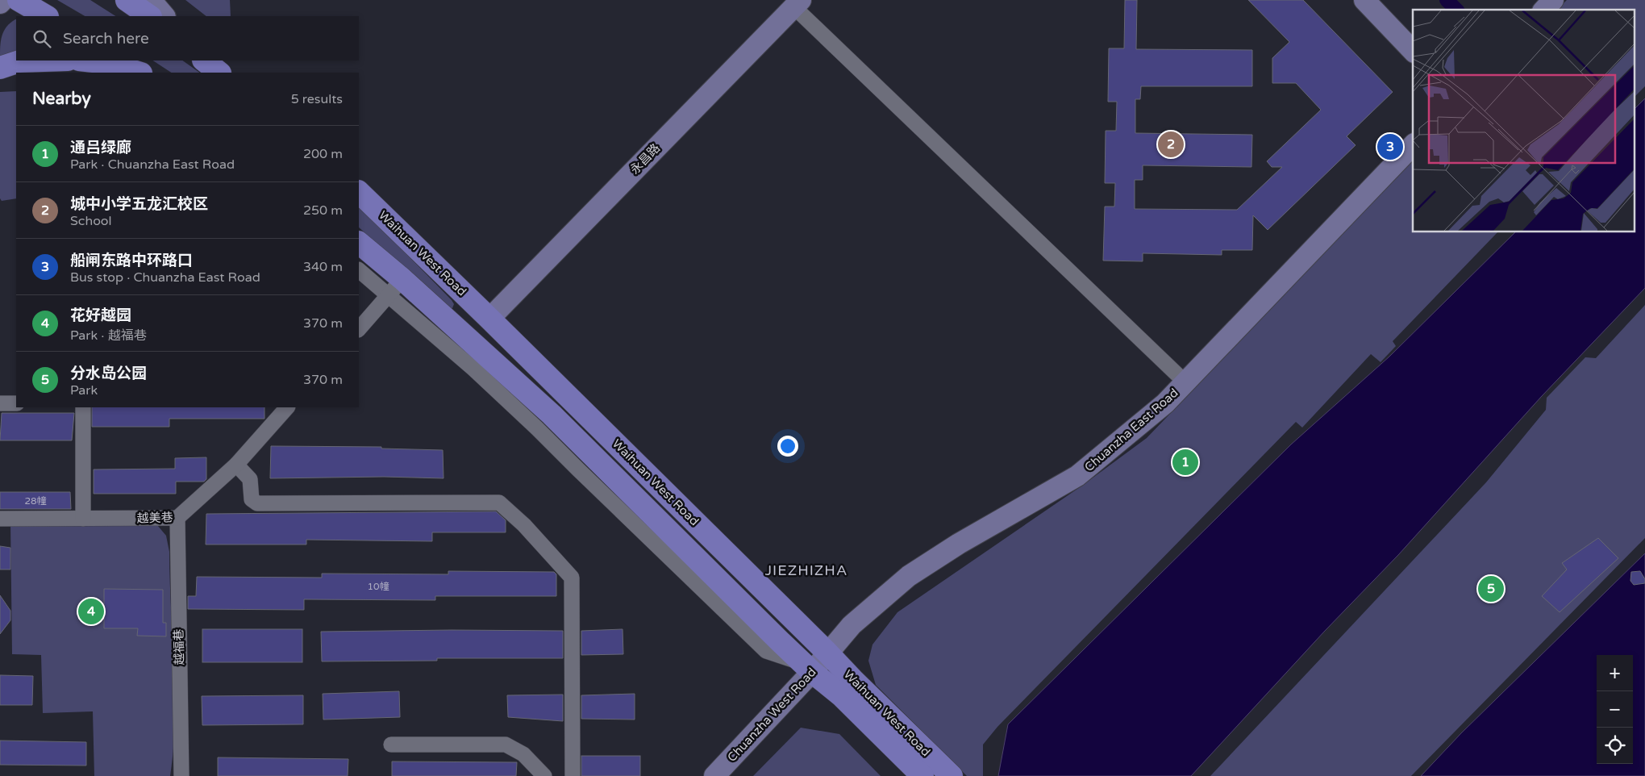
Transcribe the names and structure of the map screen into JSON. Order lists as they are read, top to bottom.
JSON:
{
  "streets": {
    "main road": ["Waihuan West Road"],
    "street": [
      "永昌路",
      "Chuanzha East Road",
      "越美巷",
      "越福巷",
      "Chuanzha West Road"
    ]
  },
  "crossings": [
    ["永昌路", "Waihuan West Road"],
    ["Waihuan West Road", "Chuanzha East Road"],
    ["Waihuan West Road", "Chuanzha West Road"],
    ["Chuanzha East Road", "Chuanzha West Road"],
    ["越美巷", "越福巷"]
  ],
  "districts": ["JIEZHIZHA"],
  "house_numbers": ["28幢", "10幢"],
  "page": {
    "search": "Search here",
    "heading": ["Nearby", "5 results"],
    "list": [
      {
        "mark": "1",
        "name": "通吕绿廊",
        "note": "Park · Chuanzha East Road",
        "value": "200 m"
      },
      {
        "mark": "2",
        "name": "城中小学五龙汇校区",
        "note": "School",
        "value": "250 m"
      },
      {
        "mark": "3",
        "name": "船闸东路中环路口",
        "note": "Bus stop · Chuanzha East Road",
        "value": "340 m"
      },
      {
        "mark": "4",
        "name": "花好越园",
        "note": "Park · 越福巷",
        "value": "370 m"
      },
      {
        "mark": "5",
        "name": "分水岛公园",
        "note": "Park",
        "value": "370 m"
      }
    ],
    "pins": [
      "2",
      "3",
      "1",
      "5",
      "4"
    ],
    "map_buttons": ["+", "−"]
  }
}
